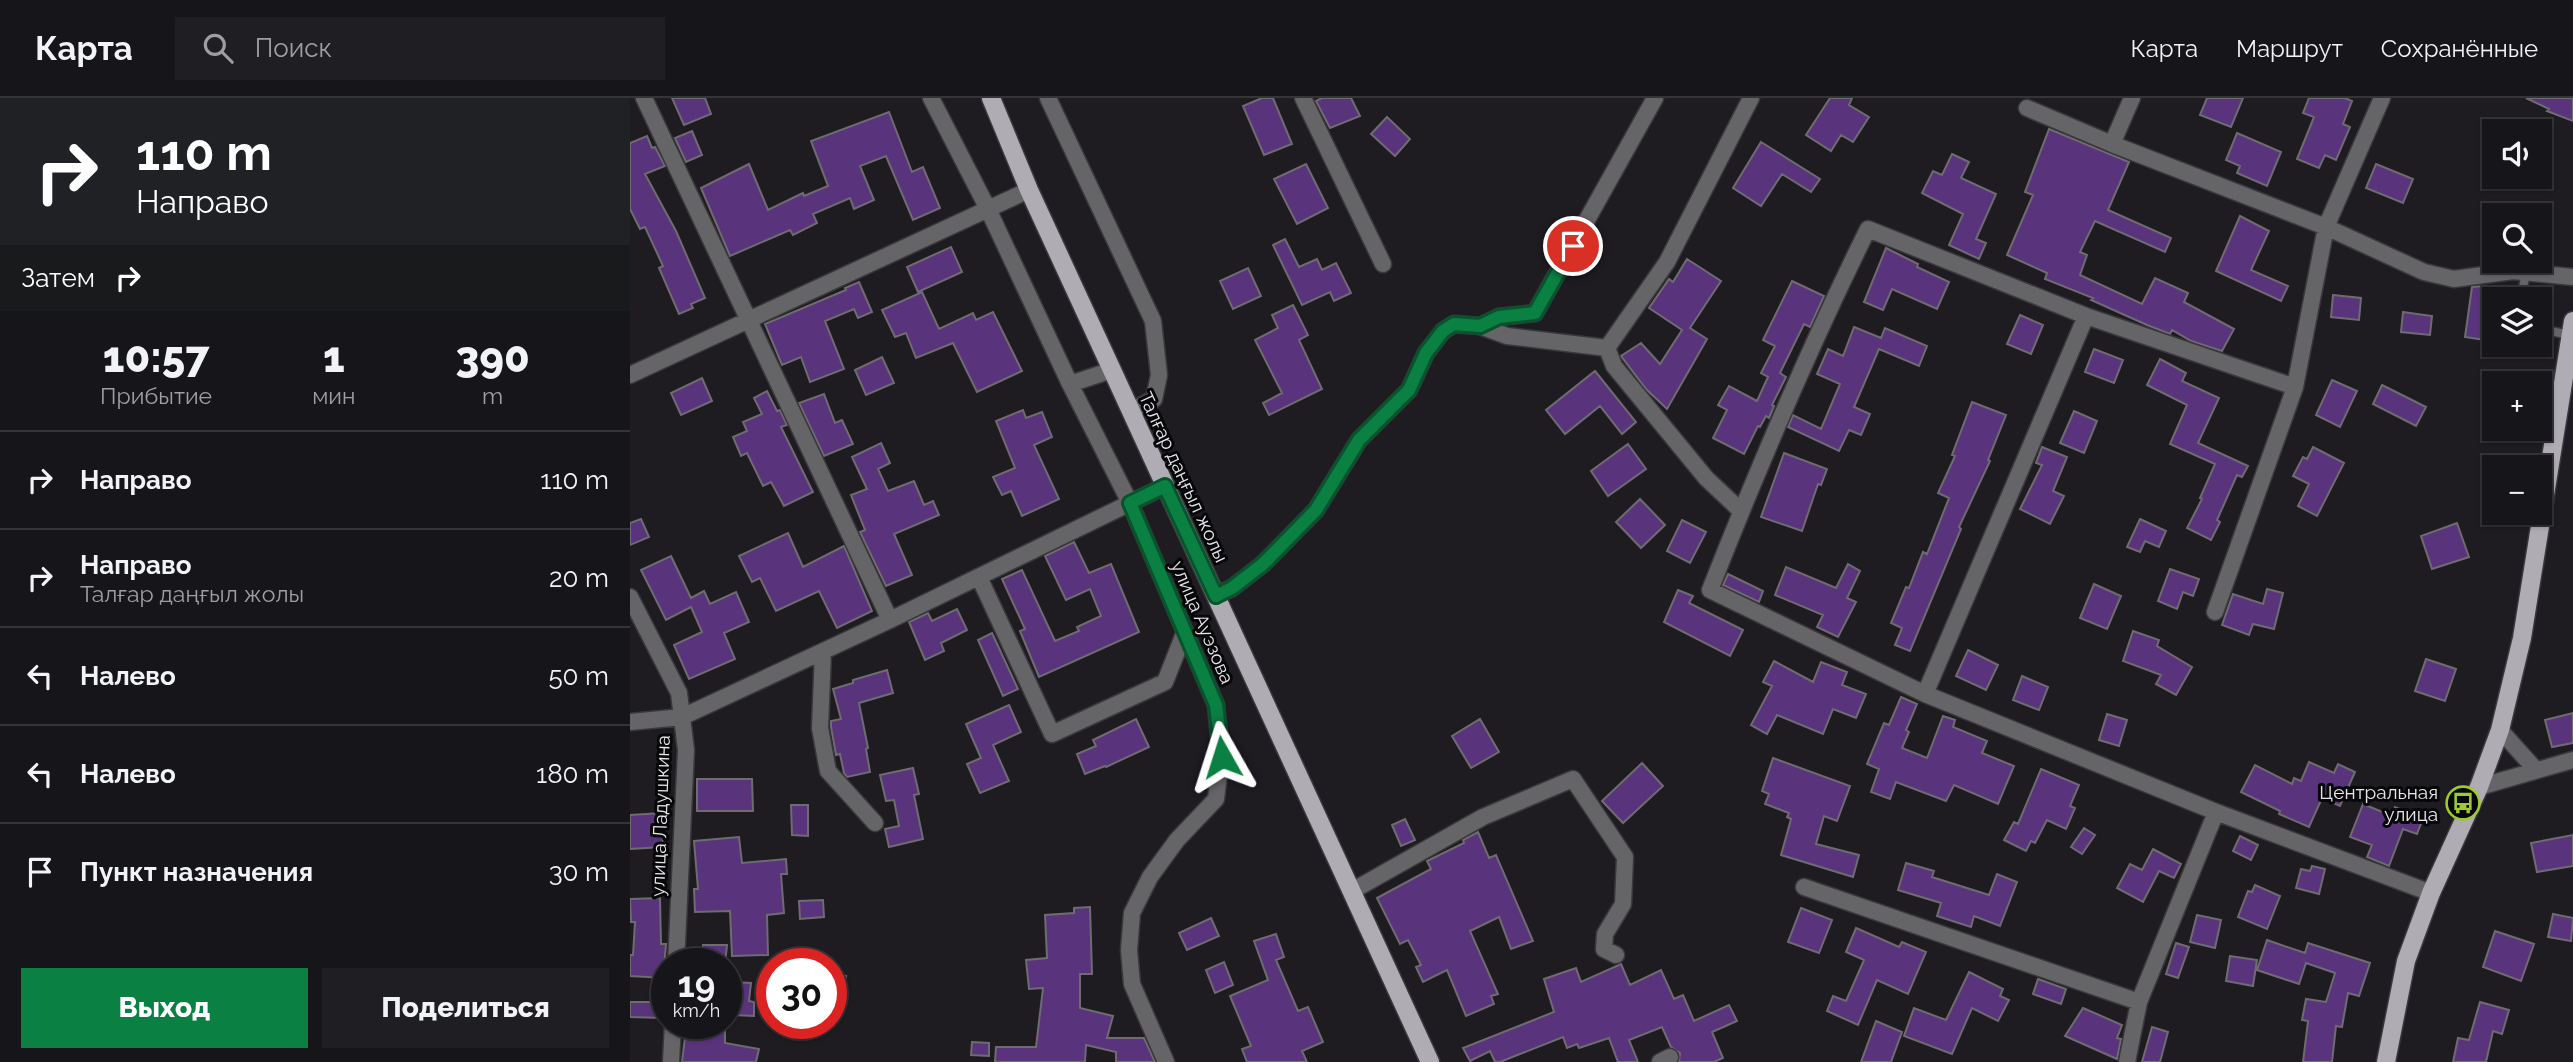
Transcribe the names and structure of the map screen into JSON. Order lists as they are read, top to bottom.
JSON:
{
  "streets": {
    "main road": ["Талғар даңғыл жолы"],
    "street": ["улица Ауэзова", "улица Ладушкина"]
  },
  "places": {
    "bus stop": ["Центральная улица"]
  },
  "page": {
    "header": "Карта",
    "search": "Поиск",
    "nav": ["Карта", "Маршрут", "Сохранённые"],
    "turn": ["110 m", "Направо"],
    "map_buttons": ["+", "−"],
    "then": "Затем",
    "eta": [
      "10:57",
      "Прибытие",
      "1",
      "мин",
      "390",
      "m"
    ],
    "list": [
      {
        "name": "Направо",
        "value": "110 m"
      },
      {
        "name": "Направо",
        "note": "Талғар даңғыл жолы",
        "value": "20 m"
      },
      {
        "name": "Налево",
        "value": "50 m"
      },
      {
        "name": "Налево",
        "value": "180 m"
      },
      {
        "name": "Пункт назначения",
        "value": "30 m"
      }
    ],
    "speed": "19 km/h",
    "limit": "30",
    "buttons": ["Выход", "Поделиться"]
  }
}
